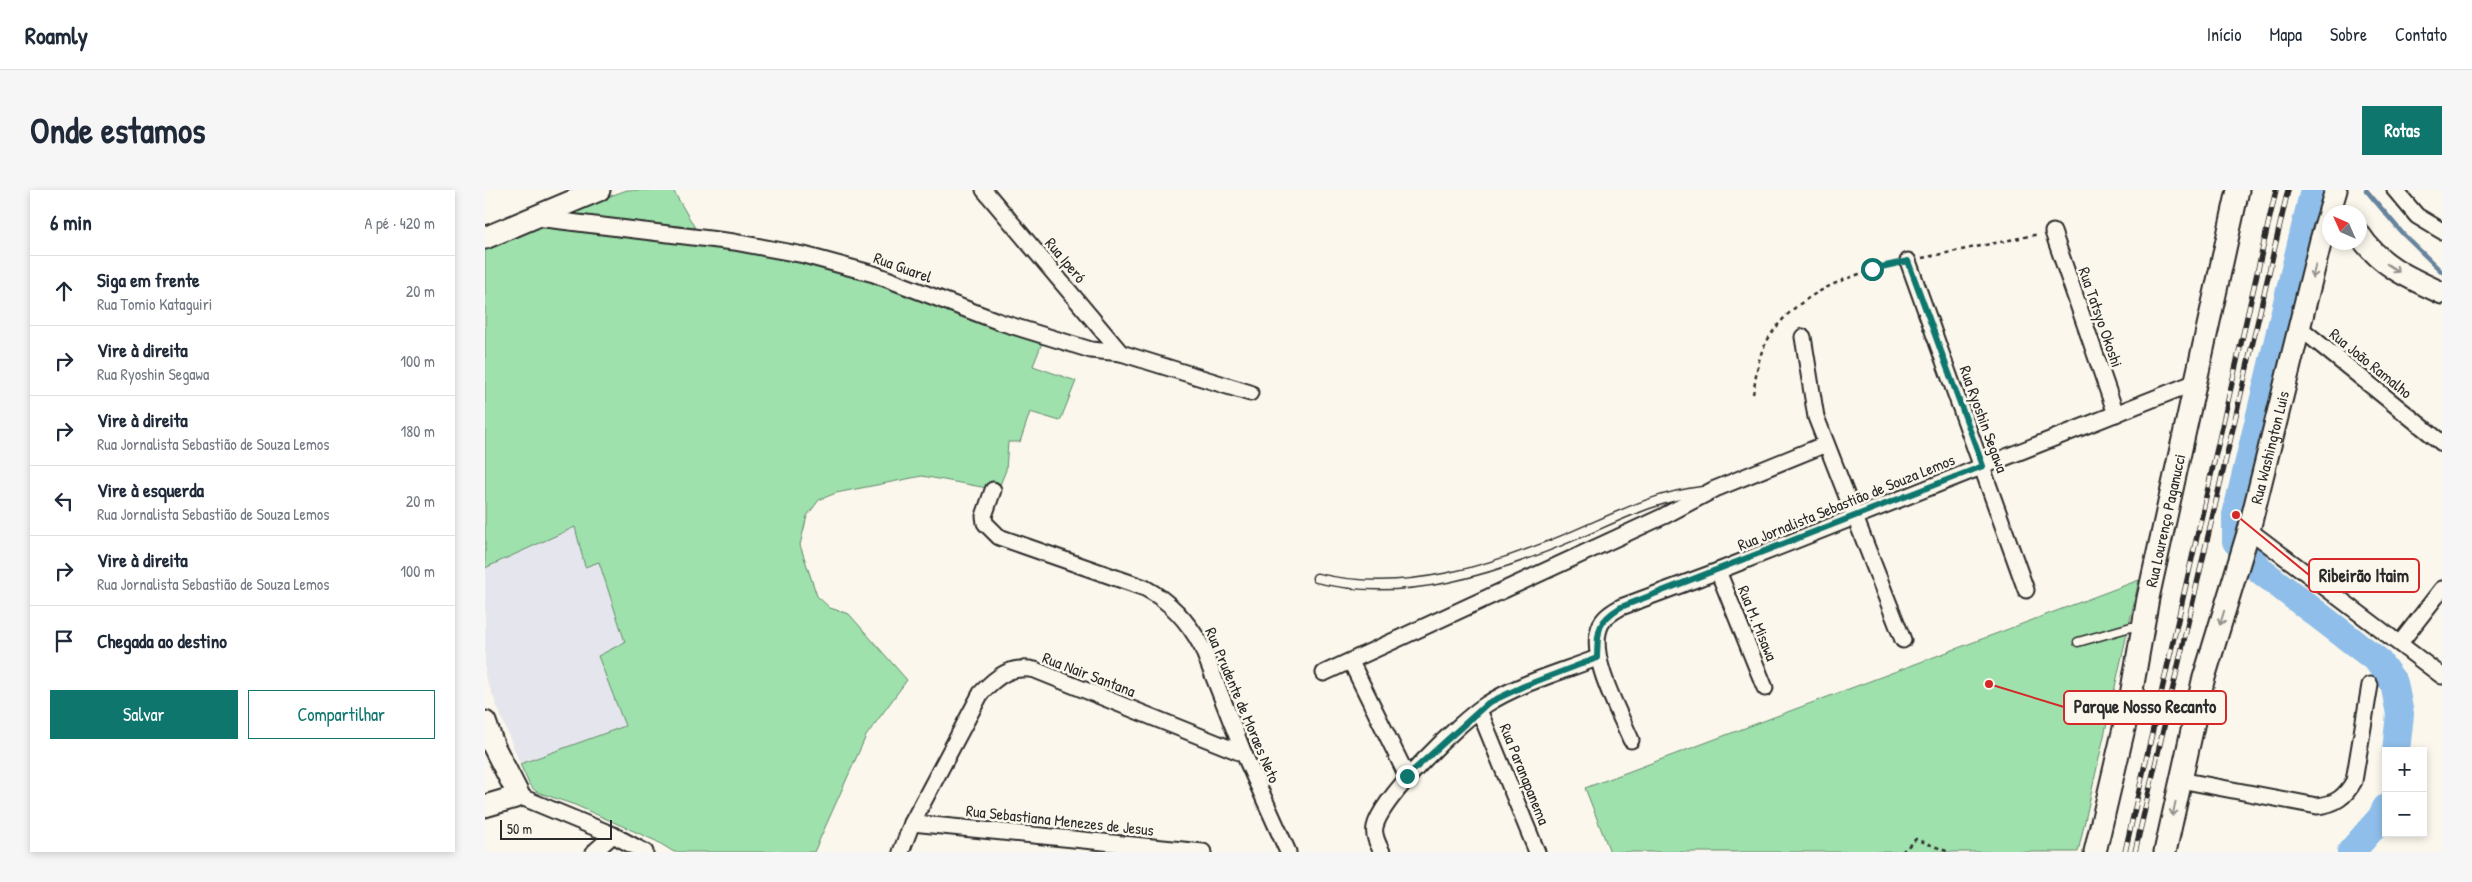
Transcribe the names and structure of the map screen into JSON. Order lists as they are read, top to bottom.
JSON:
{
  "streets": {
    "street": [
      "Rua Iperó",
      "Rua Guarel",
      "Rua Tatsyo Okoshi",
      "Rua João Ramalho",
      "Rua Ryoshin Segawa",
      "Rua Washington Luis",
      "Rua Jornalista Sebastião de Souza Lemos",
      "Rua Lourenço Paganucci",
      "Rua M. Misawa",
      "Rua Nair Santana",
      "Rua Prudente de Moraes Neto",
      "Rua Paranapanema",
      "Rua Sebastiana Menezes de Jesus"
    ]
  },
  "crossings": [
    ["Rua Iperó", "Rua Guarel"],
    ["Rua Tatsyo Okoshi", "Rua Jornalista Sebastião de Souza Lemos"],
    ["Rua João Ramalho", "Rua Washington Luis"],
    ["Rua Ryoshin Segawa", "Rua Jornalista Sebastião de Souza Lemos"],
    ["Rua Jornalista Sebastião de Souza Lemos", "Rua Lourenço Paganucci"],
    ["Rua Jornalista Sebastião de Souza Lemos", "Rua M. Misawa"],
    ["Rua Nair Santana", "Rua Prudente de Moraes Neto"],
    ["Rua Nair Santana", "Rua Sebastiana Menezes de Jesus"]
  ],
  "one_way": ["Rua Washington Luis"],
  "places": ["Ribeirão Itaim", "Parque Nosso Recanto"],
  "scale_bar": "50 m",
  "north": "top left",
  "page": {
    "header": "Roamly",
    "nav": [
      "Início",
      "Mapa",
      "Sobre",
      "Contato"
    ],
    "buttons": [
      "Rotas",
      ["Salvar", "Compartilhar"]
    ],
    "title": "Onde estamos",
    "heading": ["6 min", "A pé · 420 m"],
    "list": [
      ["Siga em frente", "Rua Tomio Kataguiri", "20 m"],
      ["Vire à direita", "Rua Ryoshin Segawa", "100 m"],
      ["Vire à direita", "Rua Jornalista Sebastião de Souza Lemos", "180 m"],
      ["Vire à esquerda", "Rua Jornalista Sebastião de Souza Lemos", "20 m"],
      ["Vire à direita", "Rua Jornalista Sebastião de Souza Lemos", "100 m"],
      "Chegada ao destino"
    ],
    "map_buttons": ["+", "−"],
    "scale": "50 m"
  }
}
